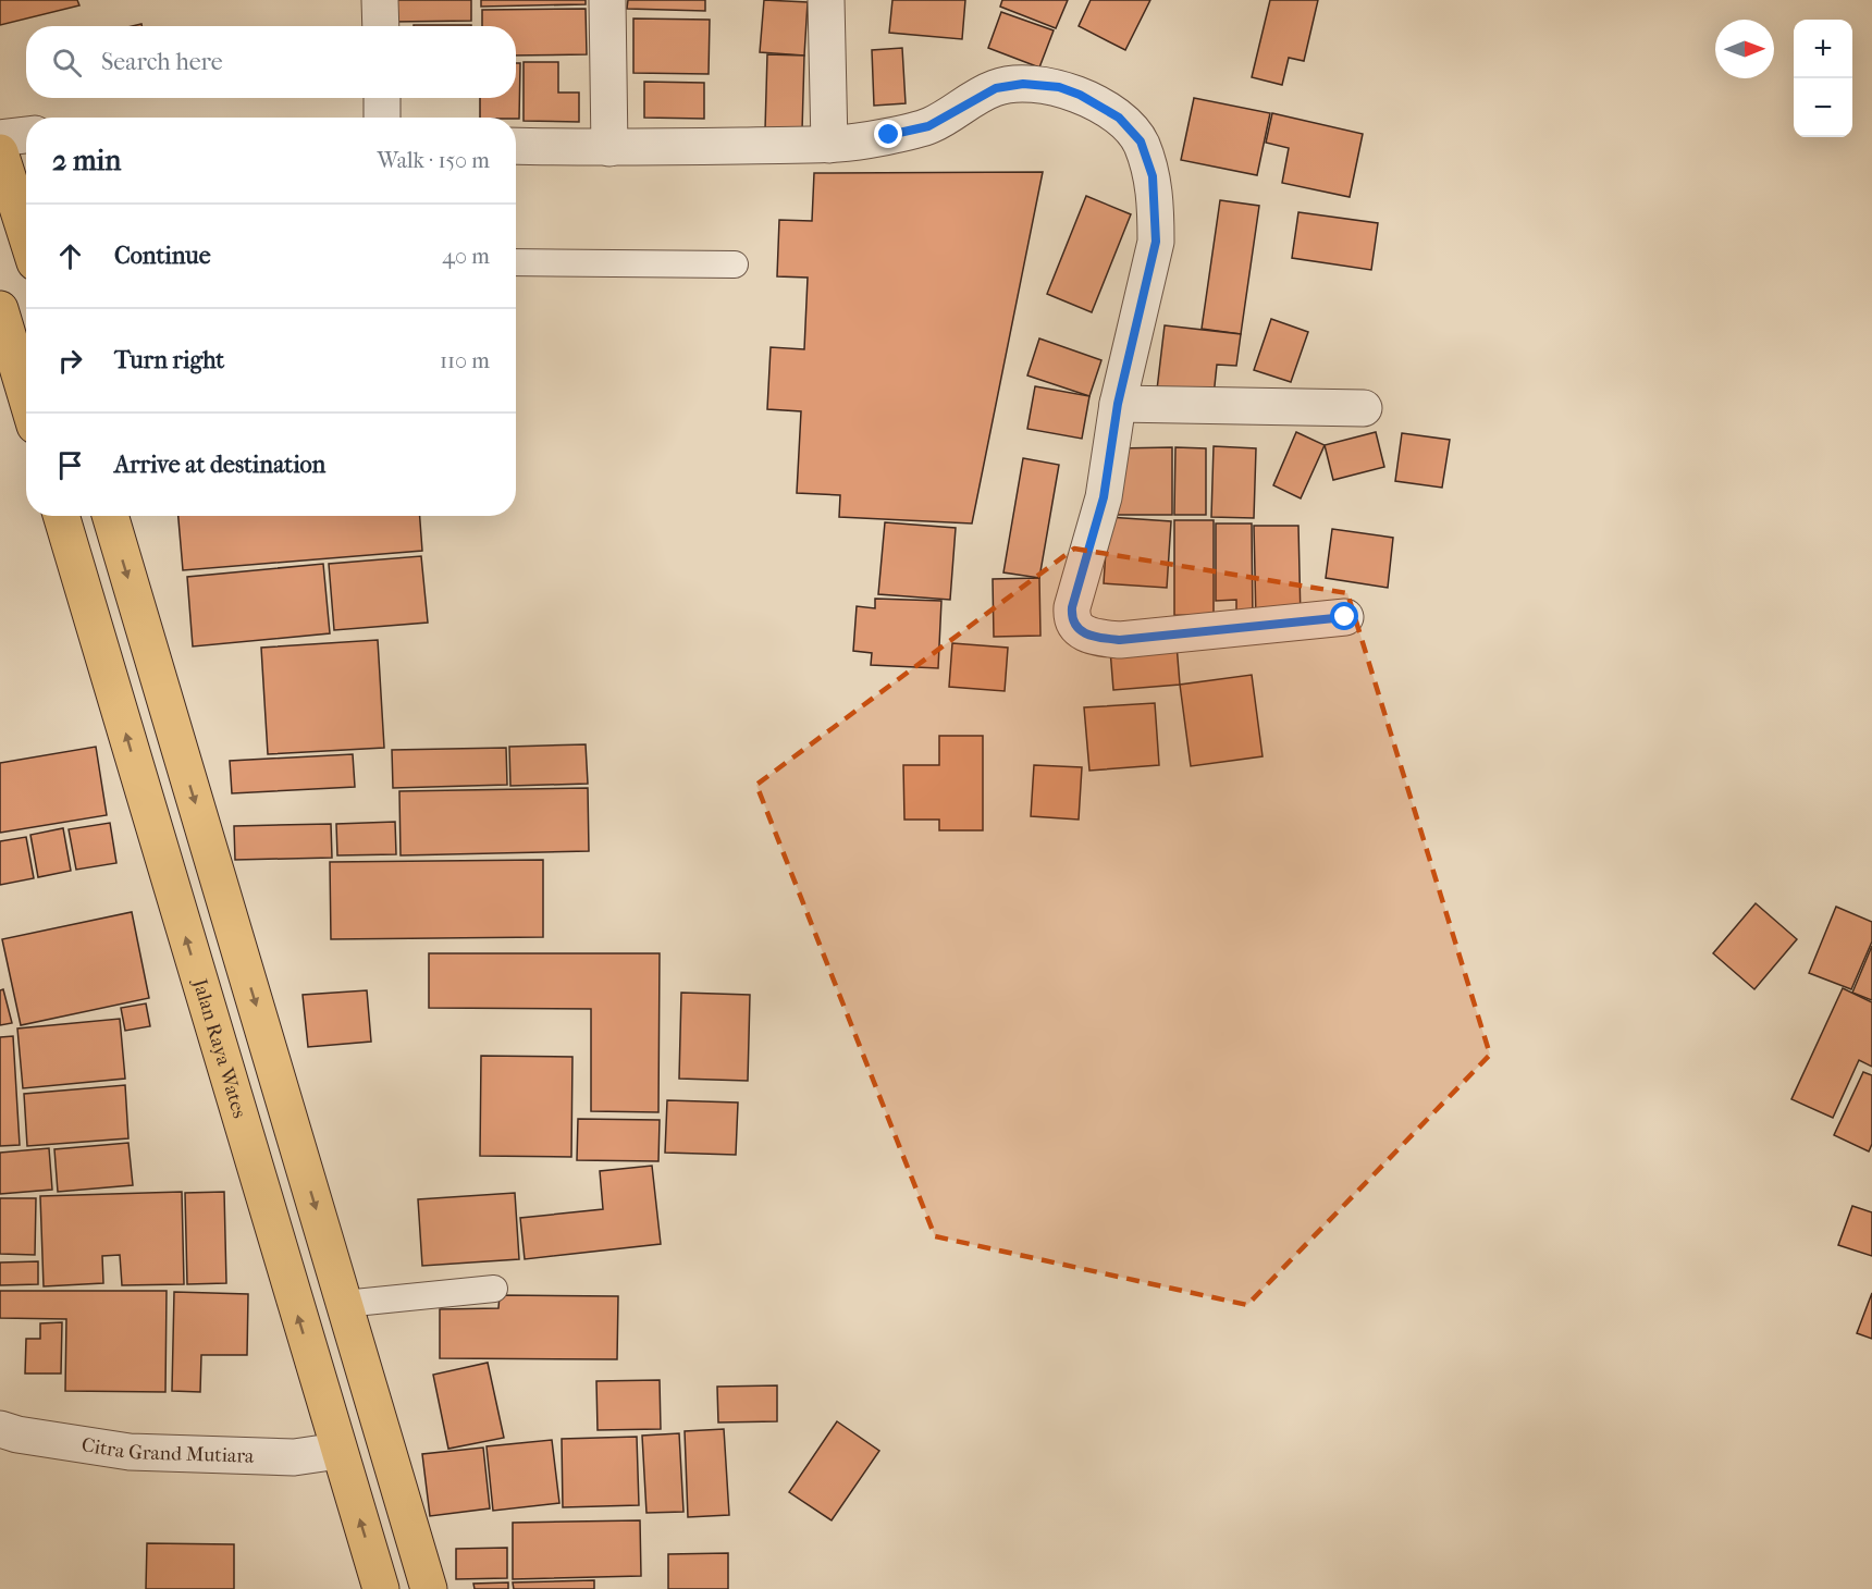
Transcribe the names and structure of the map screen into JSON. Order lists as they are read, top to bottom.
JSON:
{
  "streets": {
    "highway": ["Jalan Raya Wates"],
    "street": ["Citra Grand Mutiara"]
  },
  "crossings": [
    ["Jalan Raya Wates", "Citra Grand Mutiara"]
  ],
  "north": "right",
  "page": {
    "map_buttons": ["+", "−"],
    "search": "Search here",
    "heading": ["2 min", "Walk · 150 m"],
    "list": [
      ["Continue", "40 m"],
      ["Turn right", "110 m"],
      "Arrive at destination"
    ]
  }
}
